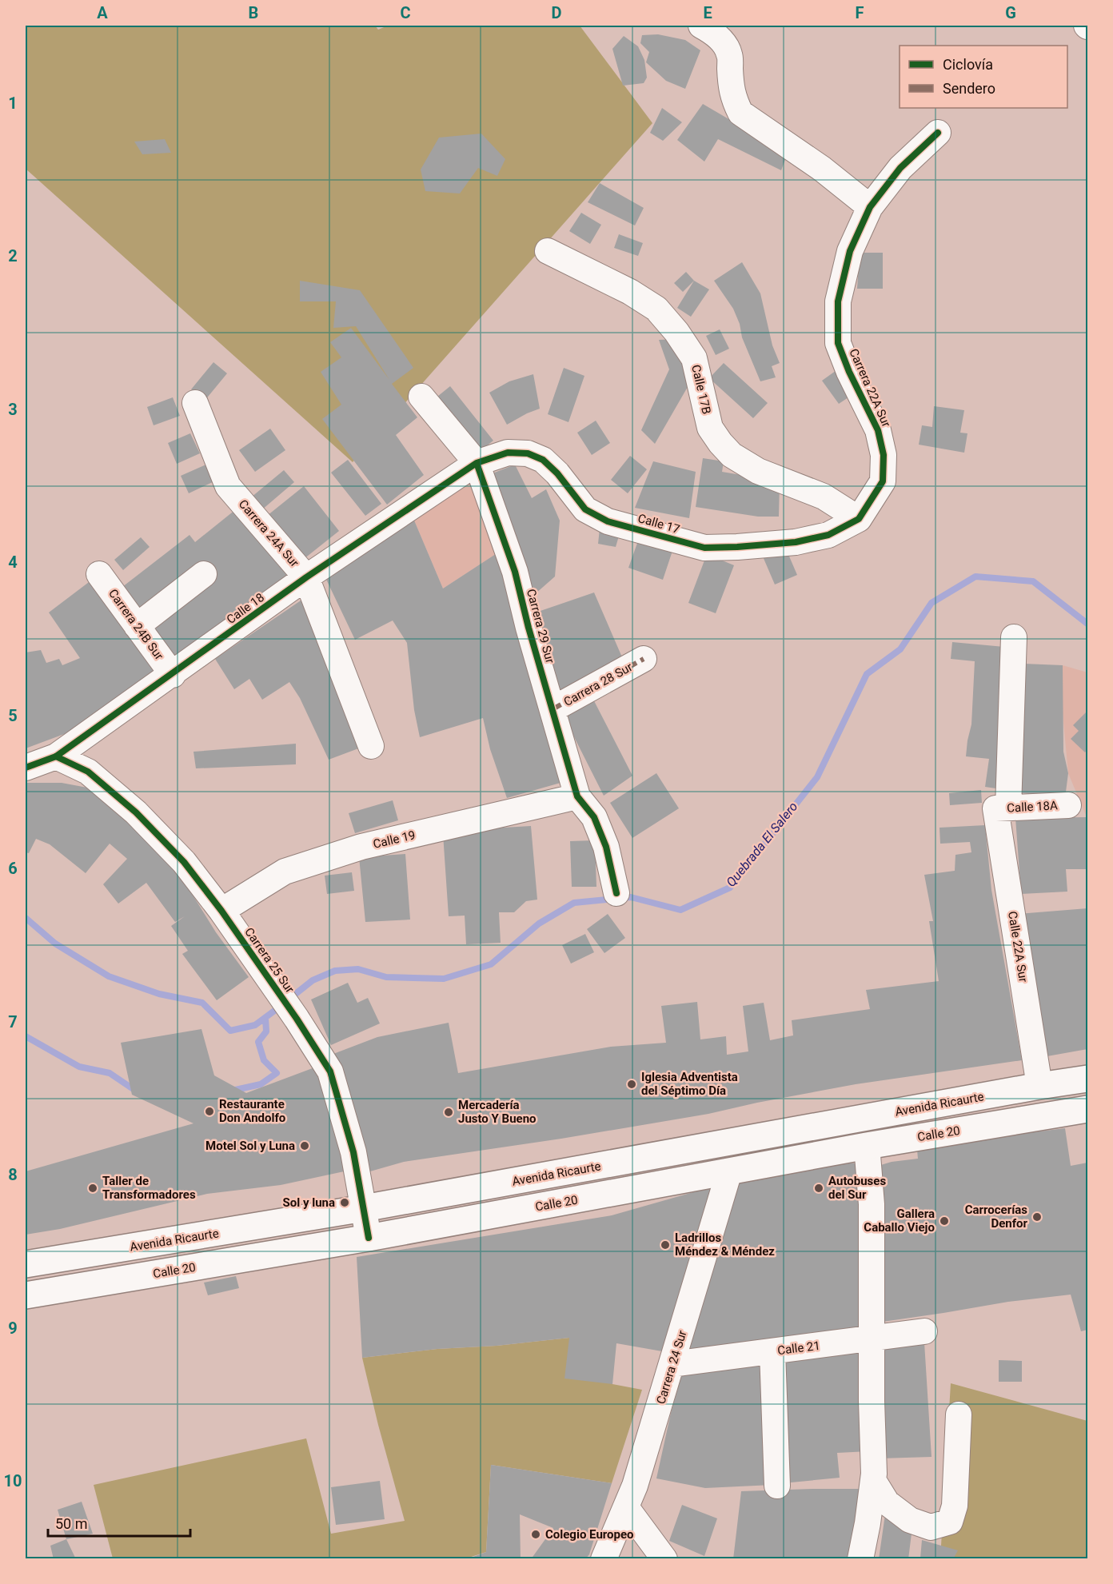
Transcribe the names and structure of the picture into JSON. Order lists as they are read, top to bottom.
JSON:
{
  "streets": {
    "main road": ["Avenida Ricaurte", "Calle 20"],
    "street": [
      "Carrera 22A Sur",
      "Calle 17B",
      "Calle 17",
      "Carrera 24A Sur",
      "Calle 18",
      "Carrera 24B Sur",
      "Carrera 29 Sur",
      "Carrera 28 Sur",
      "Calle 18A",
      "Calle 19",
      "Calle 22A Sur",
      "Carrera 25 Sur",
      "Calle 21",
      "Carrera 24 Sur"
    ]
  },
  "crossings": [
    ["Carrera 22A Sur", "Calle 17B"],
    ["Carrera 22A Sur", "Calle 17"],
    ["Calle 17B", "Calle 17"],
    ["Calle 17", "Calle 18"],
    ["Calle 17", "Carrera 29 Sur"],
    ["Carrera 24A Sur", "Calle 18"],
    ["Calle 18", "Carrera 24B Sur"],
    ["Calle 18", "Carrera 29 Sur"],
    ["Calle 18", "Carrera 25 Sur"],
    ["Carrera 29 Sur", "Carrera 28 Sur"],
    ["Carrera 29 Sur", "Calle 19"],
    ["Calle 18A", "Calle 22A Sur"],
    ["Calle 19", "Carrera 25 Sur"],
    ["Calle 22A Sur", "Avenida Ricaurte"],
    ["Carrera 25 Sur", "Avenida Ricaurte"],
    ["Carrera 25 Sur", "Calle 20"],
    ["Calle 20", "Carrera 24 Sur"],
    ["Calle 21", "Carrera 24 Sur"]
  ],
  "water": ["Quebrada El Salero"],
  "places": [
    "Iglesia Adventista del Séptimo Día",
    "Restaurante Don Andolfo",
    "Mercadería Justo Y Bueno",
    "Motel Sol y Luna",
    "Taller de Transformadores",
    "Autobuses del Sur",
    "Sol y luna",
    "Carrocerías Denfor",
    "Gallera Caballo Viejo",
    "Ladrillos Méndez & Méndez",
    "Colegio Europeo"
  ],
  "legend": ["Ciclovía", "Sendero"],
  "scale_bar": "50 m",
  "grid": {
    "columns": [
      "A",
      "B",
      "C",
      "D",
      "E",
      "F",
      "G"
    ],
    "rows": [
      "1",
      "2",
      "3",
      "4",
      "5",
      "6",
      "7",
      "8",
      "9",
      "10"
    ]
  }
}
